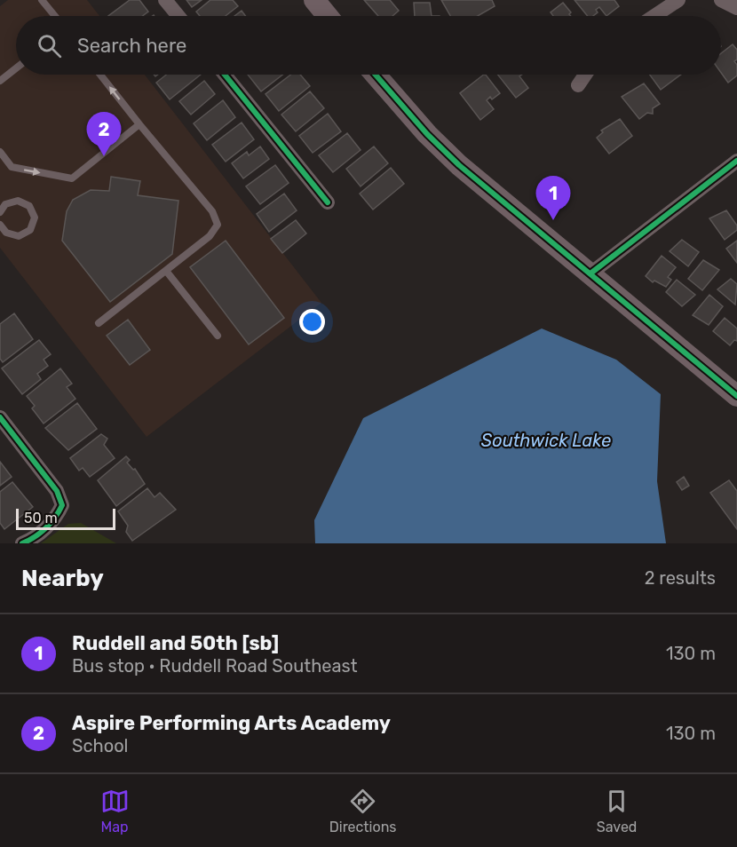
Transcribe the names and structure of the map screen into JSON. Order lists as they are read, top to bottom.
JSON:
{
  "water": ["Southwick Lake"],
  "scale_bar": "50 m",
  "page": {
    "search": "Search here",
    "pins": ["2", "1"],
    "scale": "50 m",
    "heading": ["Nearby", "2 results"],
    "list": [
      {
        "mark": "1",
        "name": "Ruddell and 50th [sb]",
        "note": "Bus stop · Ruddell Road Southeast",
        "value": "130 m"
      },
      {
        "mark": "2",
        "name": "Aspire Performing Arts Academy",
        "note": "School",
        "value": "130 m"
      }
    ],
    "nav": ["Map", "Directions", "Saved"]
  }
}
